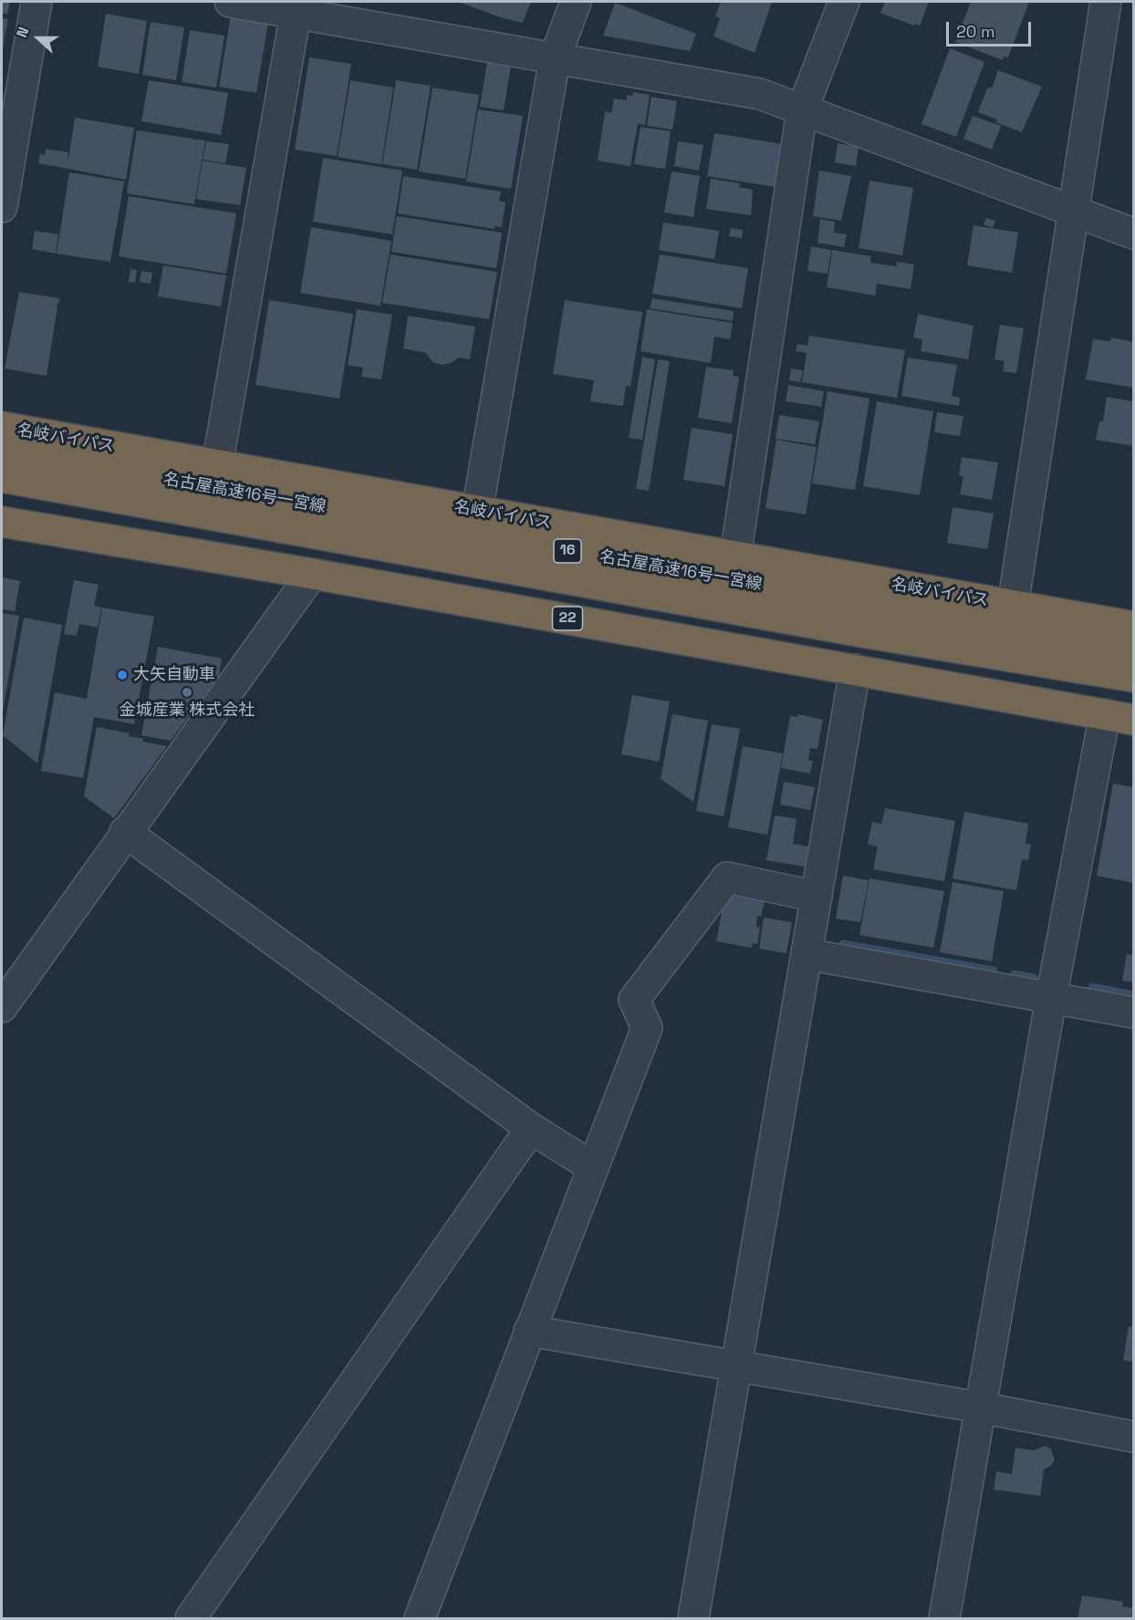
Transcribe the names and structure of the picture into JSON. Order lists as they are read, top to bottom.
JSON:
{
  "streets": {
    "highway": [
      "名岐バイパス",
      "名古屋高速16号一宮線",
      "16",
      "22"
    ]
  },
  "places": ["大矢自動車", "金城産業 株式会社"],
  "scale_bar": "20 m",
  "north": "left"
}
